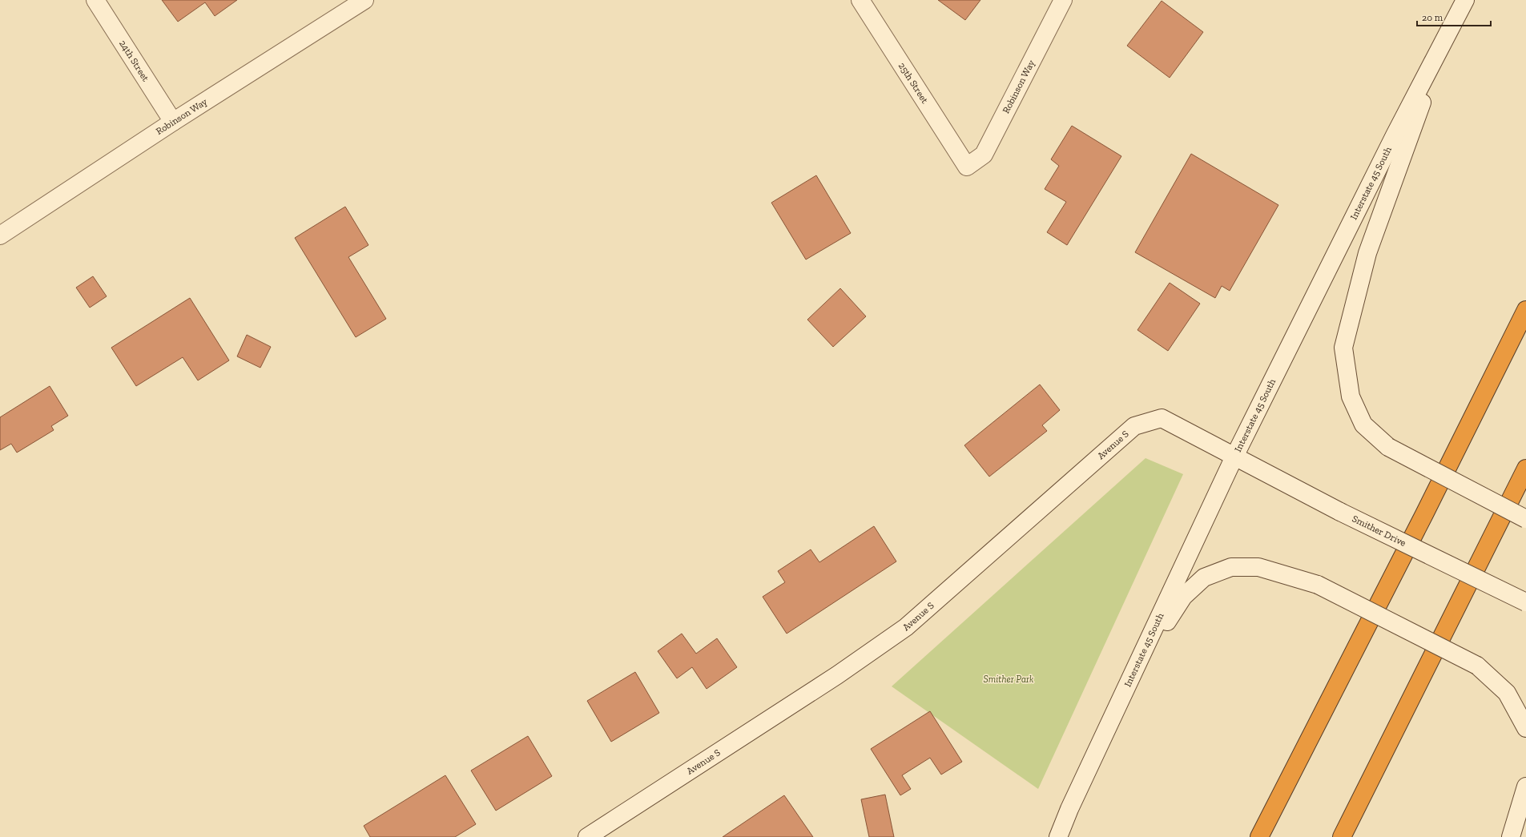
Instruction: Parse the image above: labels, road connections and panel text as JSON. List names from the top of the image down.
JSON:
{
  "streets": {
    "main road": [
      "24th Street",
      "25th Street",
      "Robinson Way",
      "Interstate 45 South",
      "Avenue S",
      "Smither Drive"
    ]
  },
  "crossings": [
    ["24th Street", "Robinson Way"],
    ["25th Street", "Robinson Way"],
    ["Interstate 45 South", "Avenue S"],
    ["Interstate 45 South", "Smither Drive"],
    ["Avenue S", "Smither Drive"]
  ],
  "parks": ["Smither Park"],
  "scale_bar": "20 m"
}
